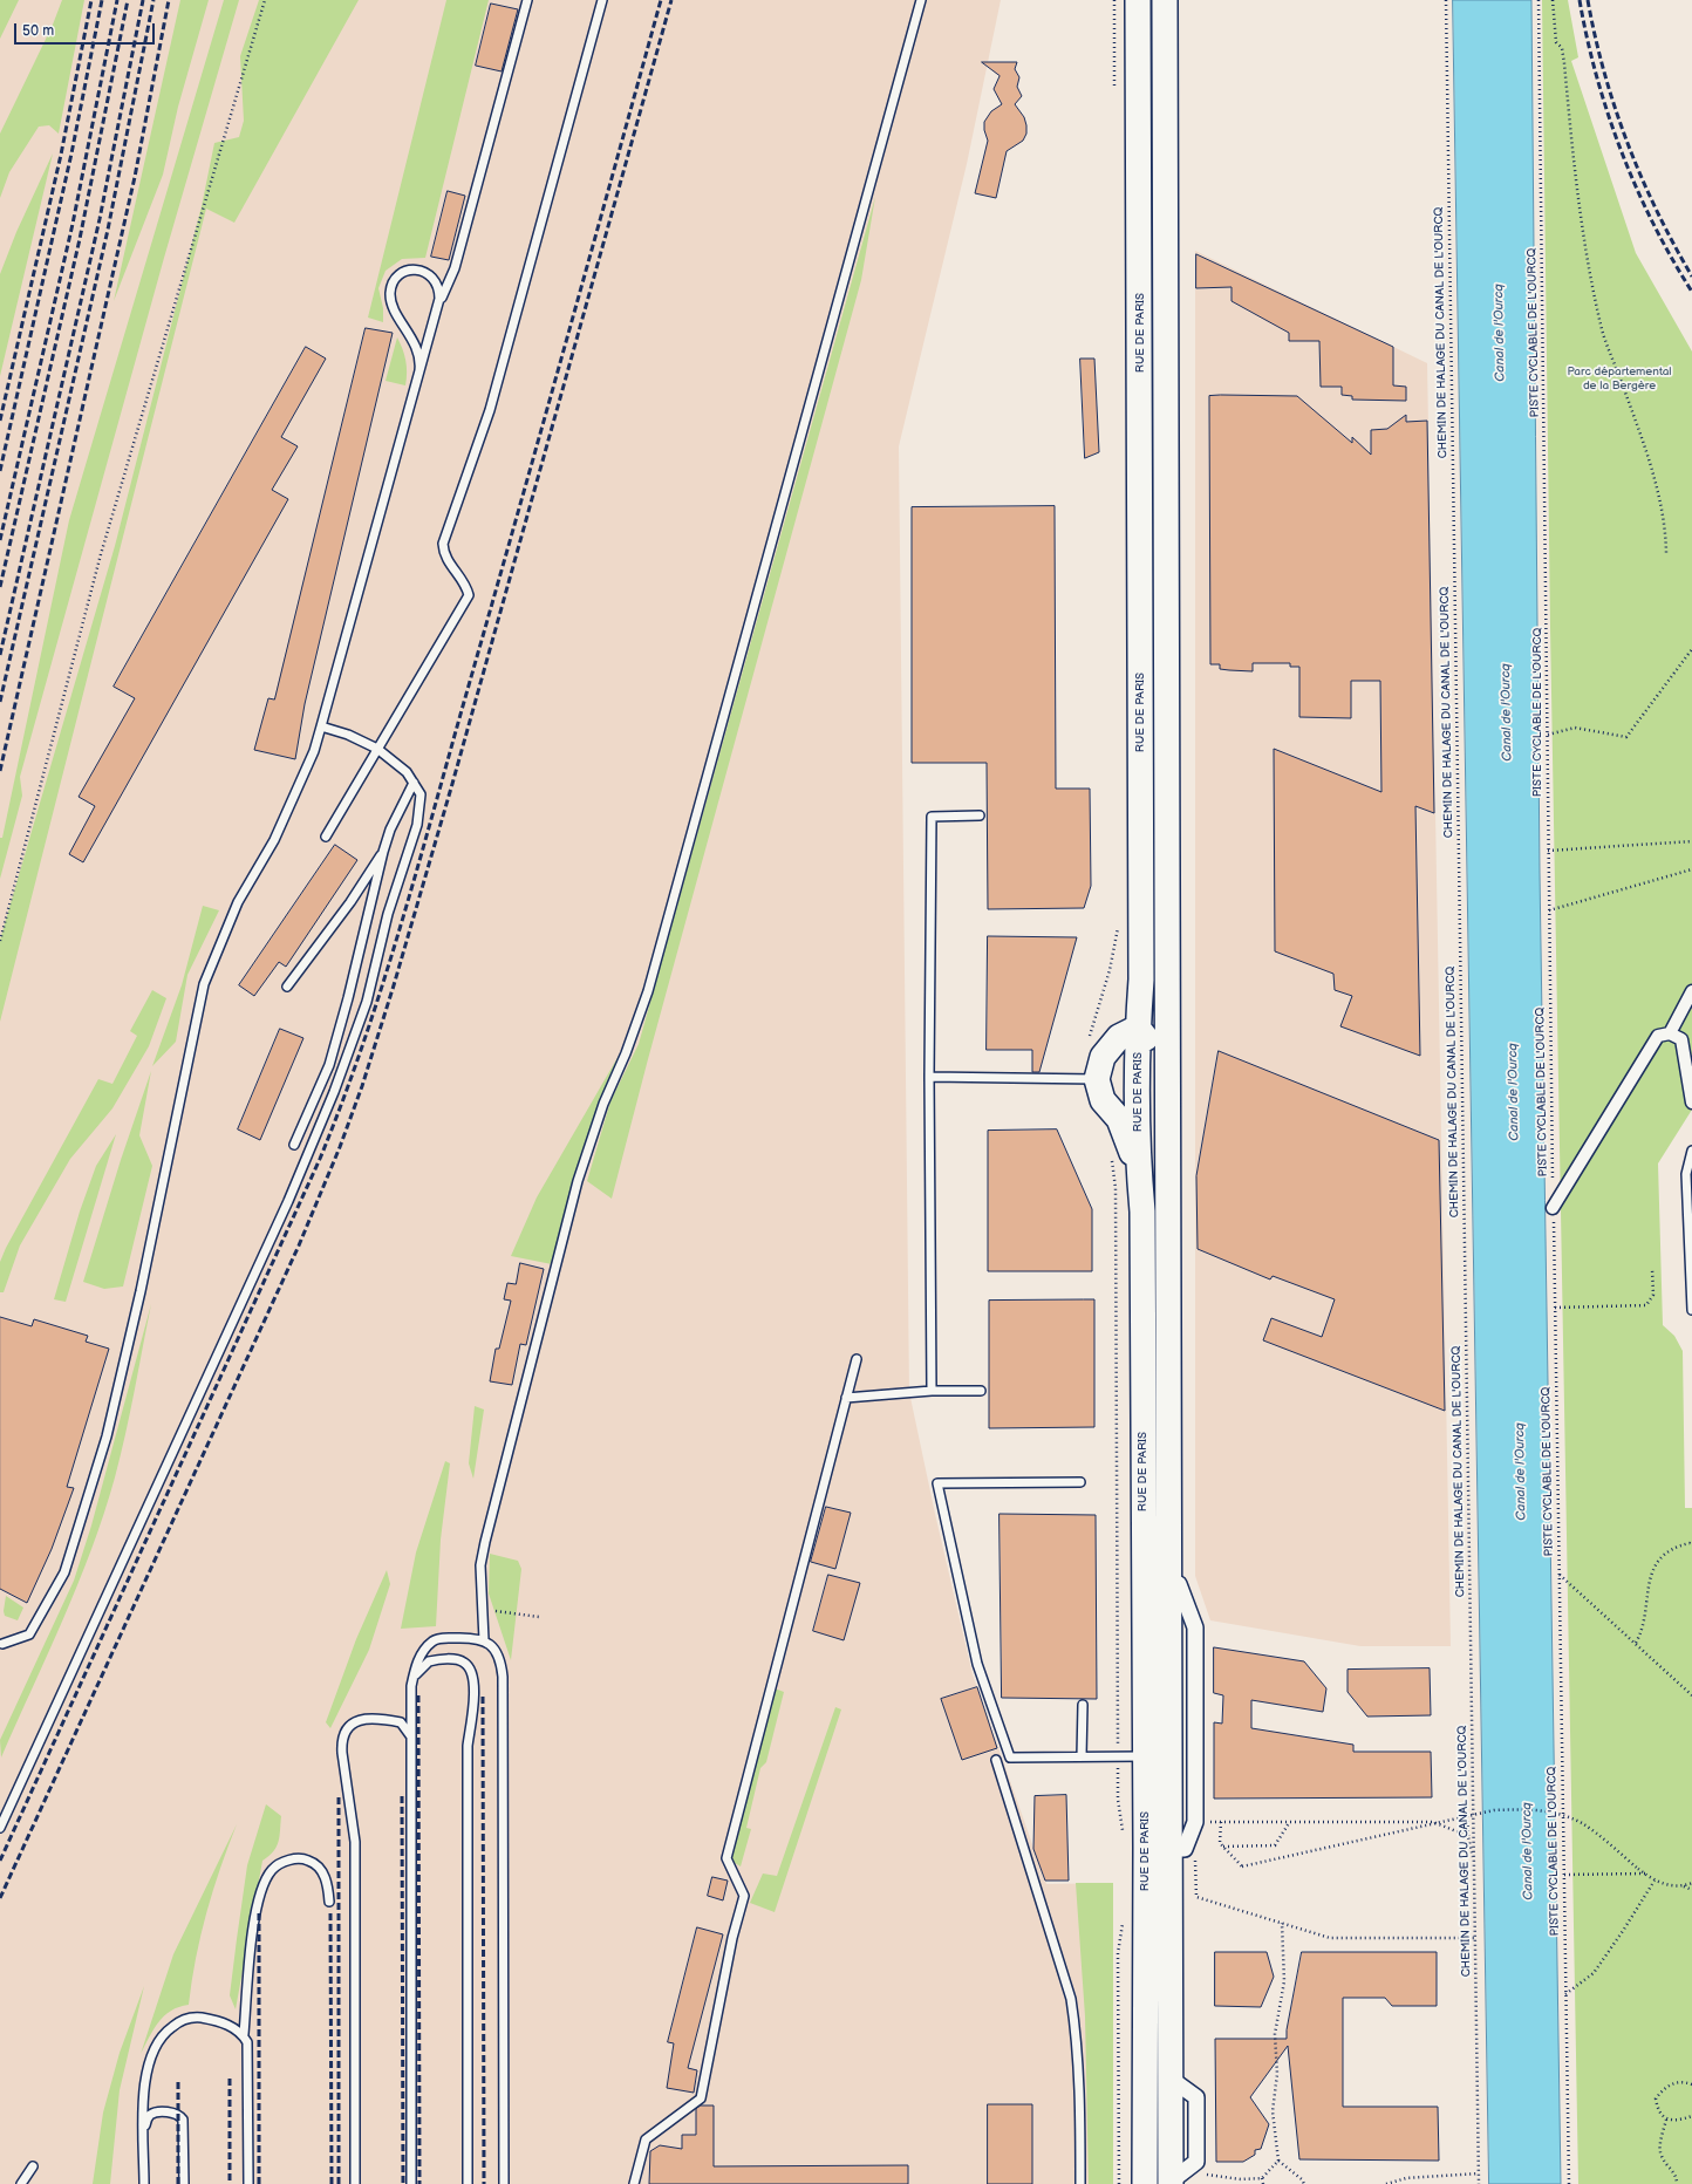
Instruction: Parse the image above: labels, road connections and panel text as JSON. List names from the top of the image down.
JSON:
{
  "streets": {
    "main road": ["RUE DE PARIS"],
    "path": ["CHEMIN DE HALAGE DU CANAL DE L'OURCQ", "PISTE CYCLABLE DE L'OURCQ"]
  },
  "water": ["Canal de l'Ourcq"],
  "parks": ["Parc départemental de la Bergère"],
  "scale_bar": "50 m"
}
